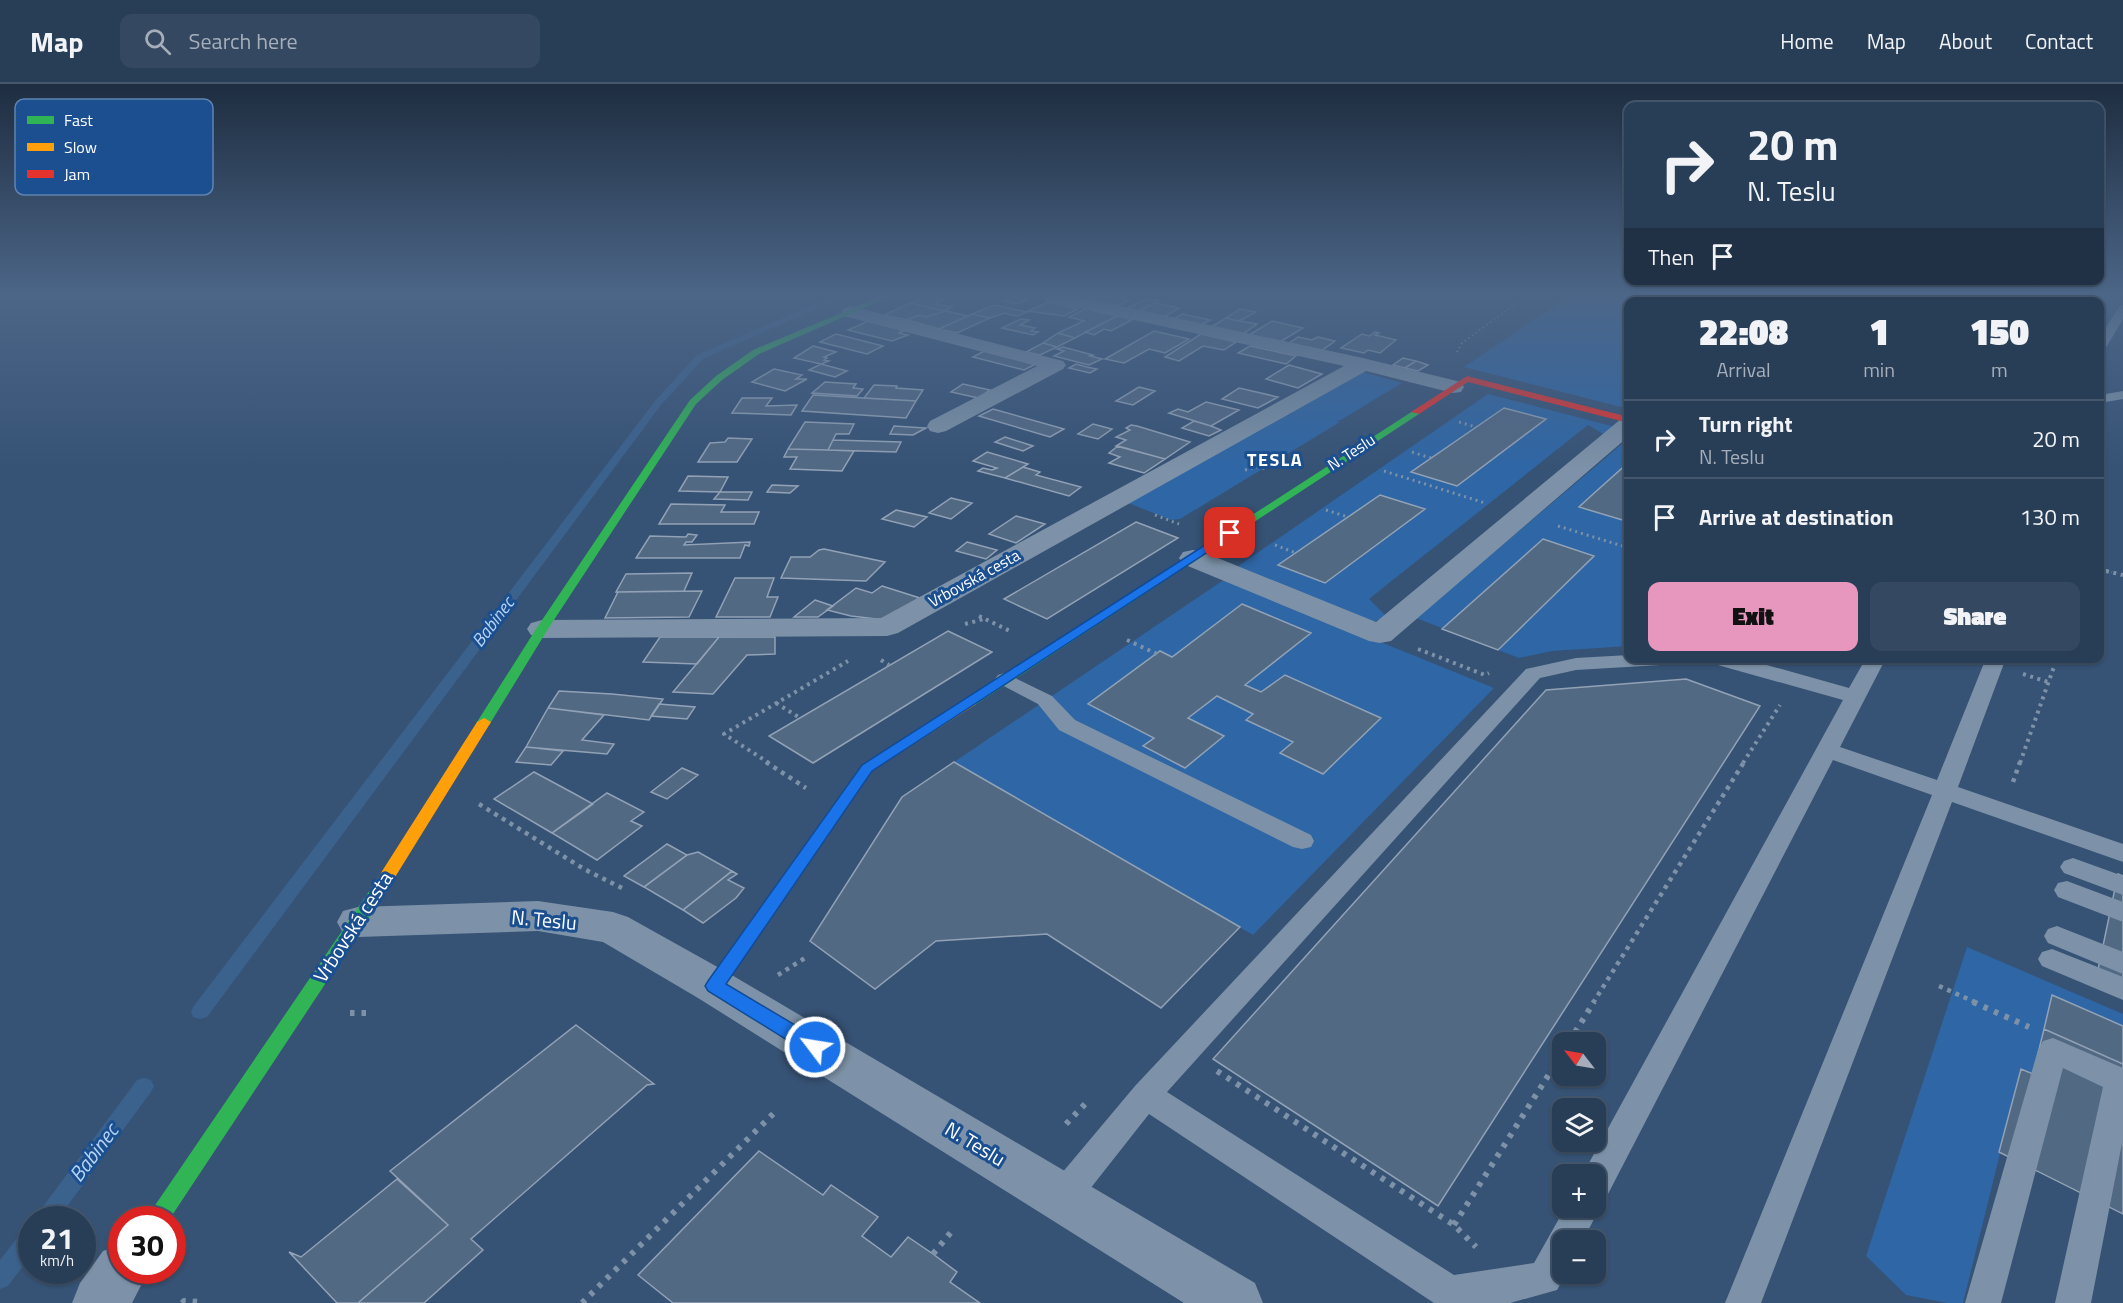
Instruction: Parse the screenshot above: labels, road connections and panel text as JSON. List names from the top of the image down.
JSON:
{
  "streets": {
    "street": ["N. Teslu", "Vrbovská cesta"]
  },
  "crossings": [
    ["N. Teslu", "Vrbovská cesta"]
  ],
  "districts": ["TESLA"],
  "water": ["Babinec"],
  "legend": ["Fast", "Slow", "Jam"],
  "north": "top left",
  "page": {
    "header": "Map",
    "search": "Search here",
    "nav": [
      "Home",
      "Map",
      "About",
      "Contact"
    ],
    "turn": ["20 m", "N. Teslu"],
    "then": "Then",
    "eta": [
      "22:08",
      "Arrival",
      "1",
      "min",
      "150",
      "m"
    ],
    "list": [
      {
        "name": "Turn right",
        "note": "N. Teslu",
        "value": "20 m"
      },
      {
        "name": "Arrive at destination",
        "value": "130 m"
      }
    ],
    "buttons": ["Exit", "Share"],
    "map_buttons": ["+", "−"],
    "speed": "21 km/h",
    "limit": "30"
  }
}
